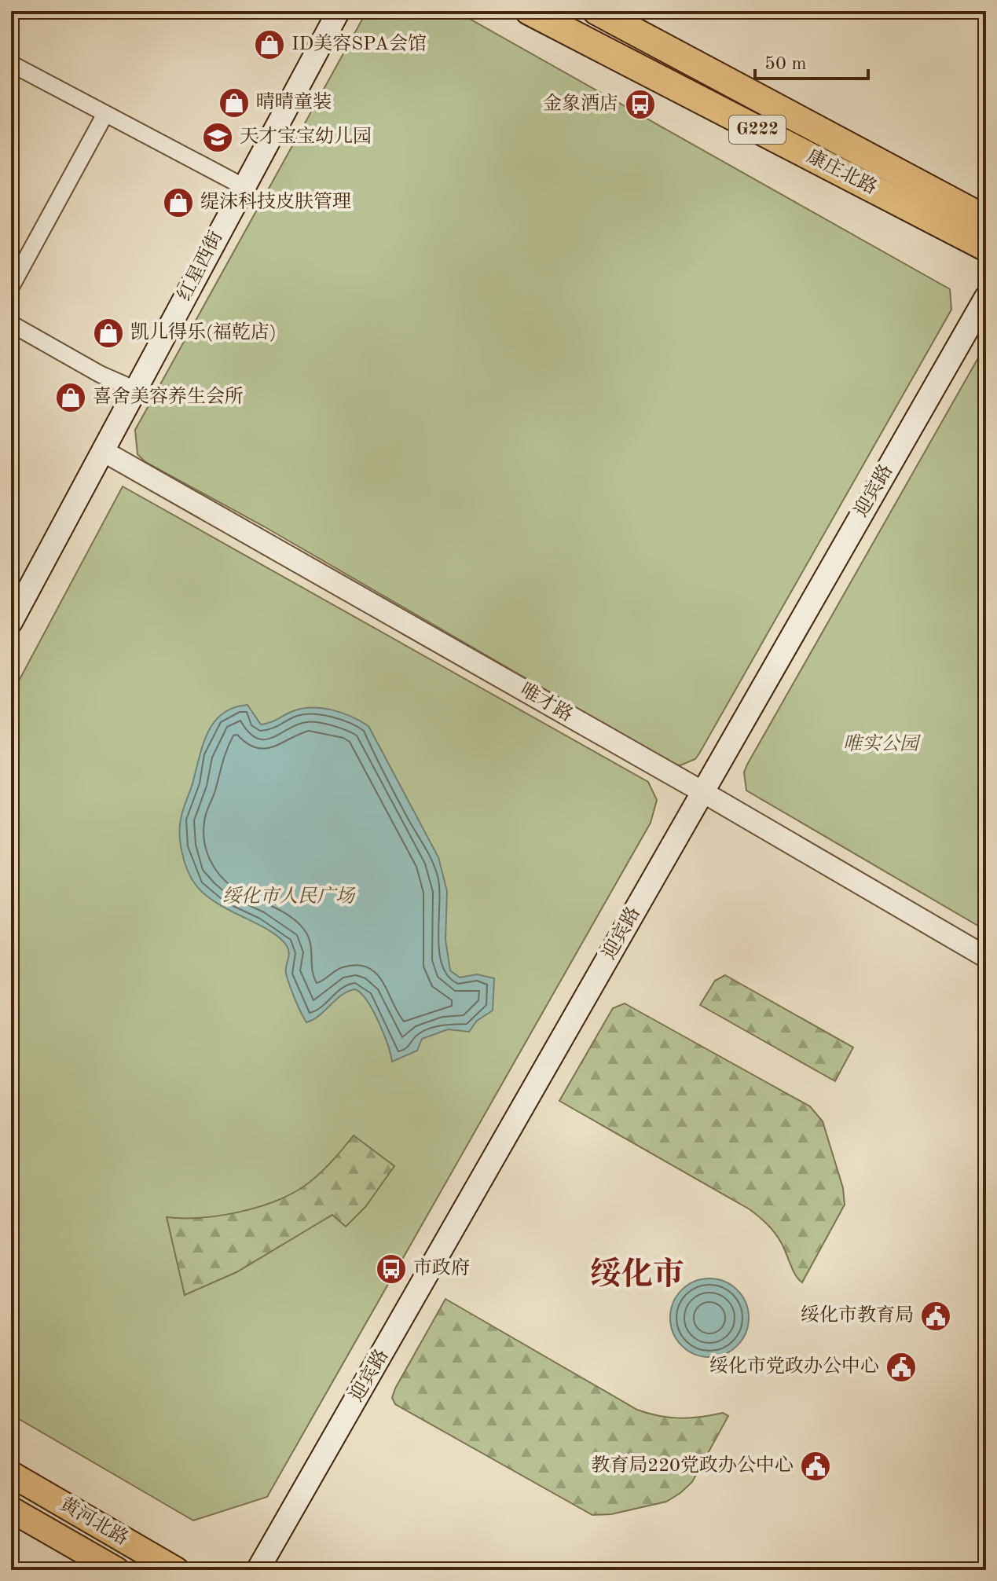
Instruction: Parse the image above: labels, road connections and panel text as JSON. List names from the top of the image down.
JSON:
{
  "streets": {
    "highway": ["G222", "康庄北路"],
    "main road": ["红星西街", "迎宾路", "黄河北路"],
    "street": ["唯才路"]
  },
  "crossings": [
    ["红星西街", "唯才路"],
    ["迎宾路", "唯才路"]
  ],
  "districts": ["绥化市"],
  "parks": ["唯实公园", "绥化市人民广场"],
  "places": {
    "shop": [
      "ID美容SPA会馆",
      "晴晴童装",
      "缇沫科技皮肤管理",
      "凯儿得乐(福乾店)",
      "喜舍美容养生会所"
    ],
    "bus stop": ["金象酒店", "市政府"],
    "school or university": ["天才宝宝幼儿园"],
    "public building": ["绥化市教育局", "绥化市党政办公中心", "教育局220党政办公中心"]
  },
  "scale_bar": "50 m"
}
